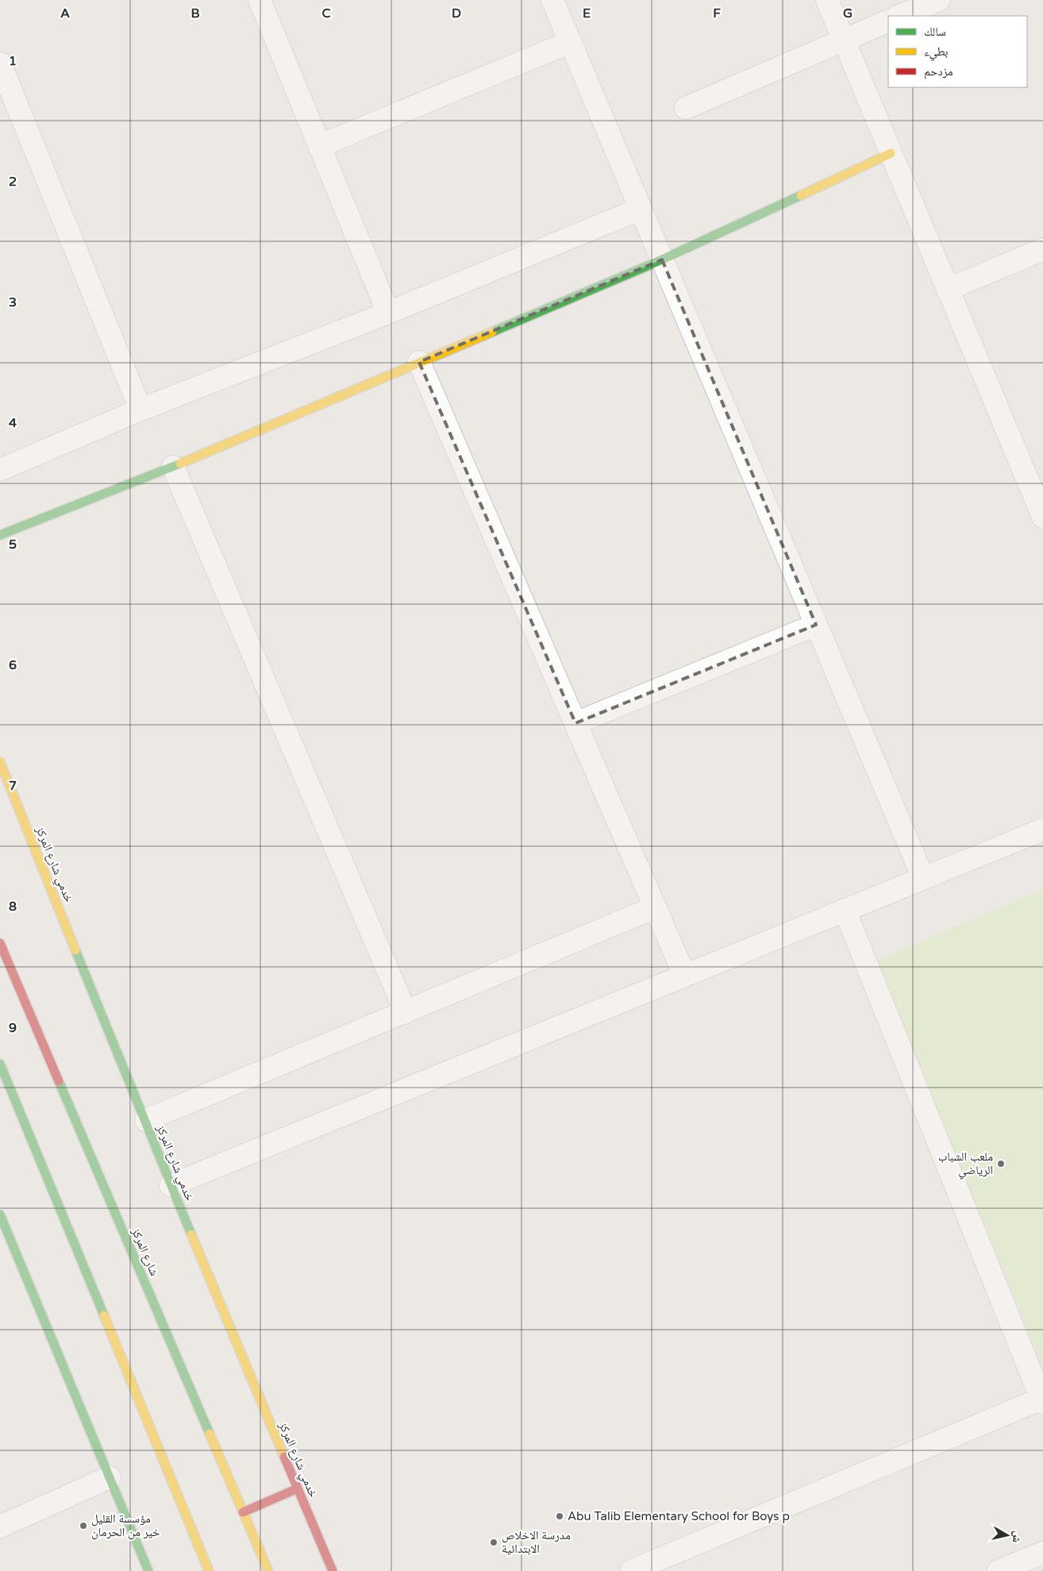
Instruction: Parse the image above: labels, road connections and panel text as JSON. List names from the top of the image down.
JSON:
{
  "streets": {
    "street": ["خدمي شارع المركز", "شارع المركز"]
  },
  "places": [
    "ملعب الشباب الرياضي",
    "Abu Talib Elementary School for Boys p",
    "مؤسسة القليل خير من الحرمان",
    "مدرسة الاخلاص الابتدائية"
  ],
  "legend": ["سالك", "بطيء", "مزدحم"],
  "north": "right",
  "grid": {
    "columns": [
      "A",
      "B",
      "C",
      "D",
      "E",
      "F",
      "G"
    ],
    "rows": [
      "1",
      "2",
      "3",
      "4",
      "5",
      "6",
      "7",
      "8",
      "9"
    ]
  }
}
